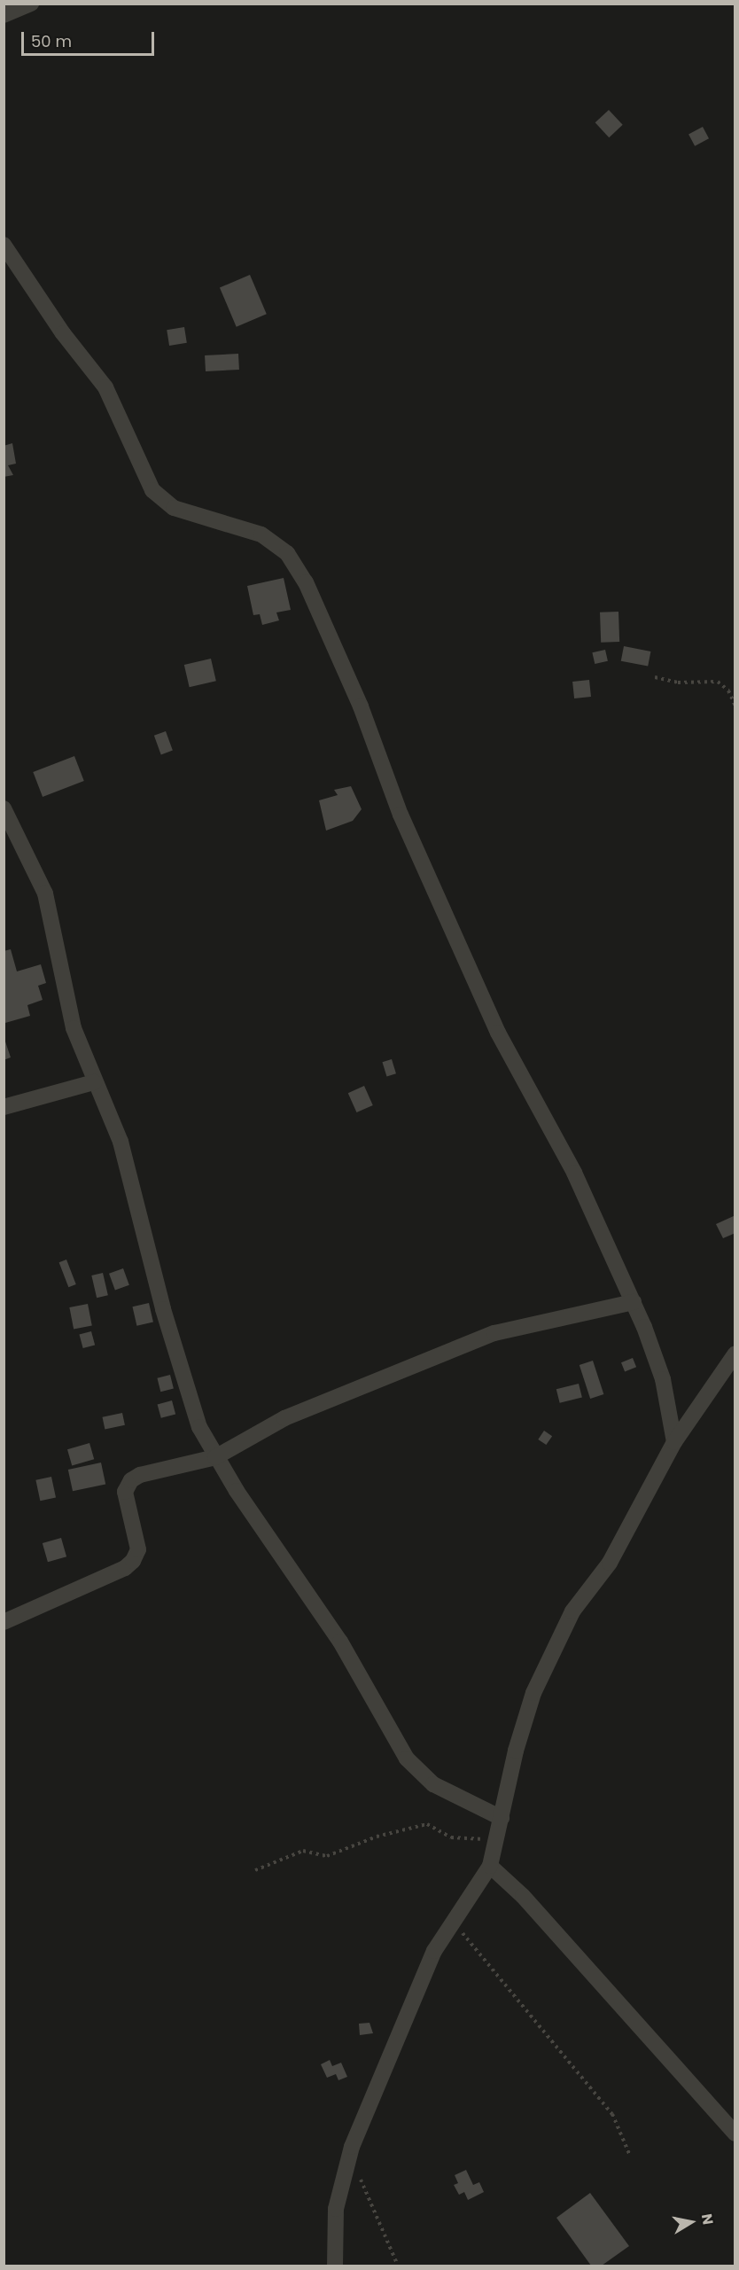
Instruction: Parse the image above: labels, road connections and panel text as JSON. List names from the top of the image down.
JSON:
{
  "scale_bar": "50 m",
  "north": "right"
}
